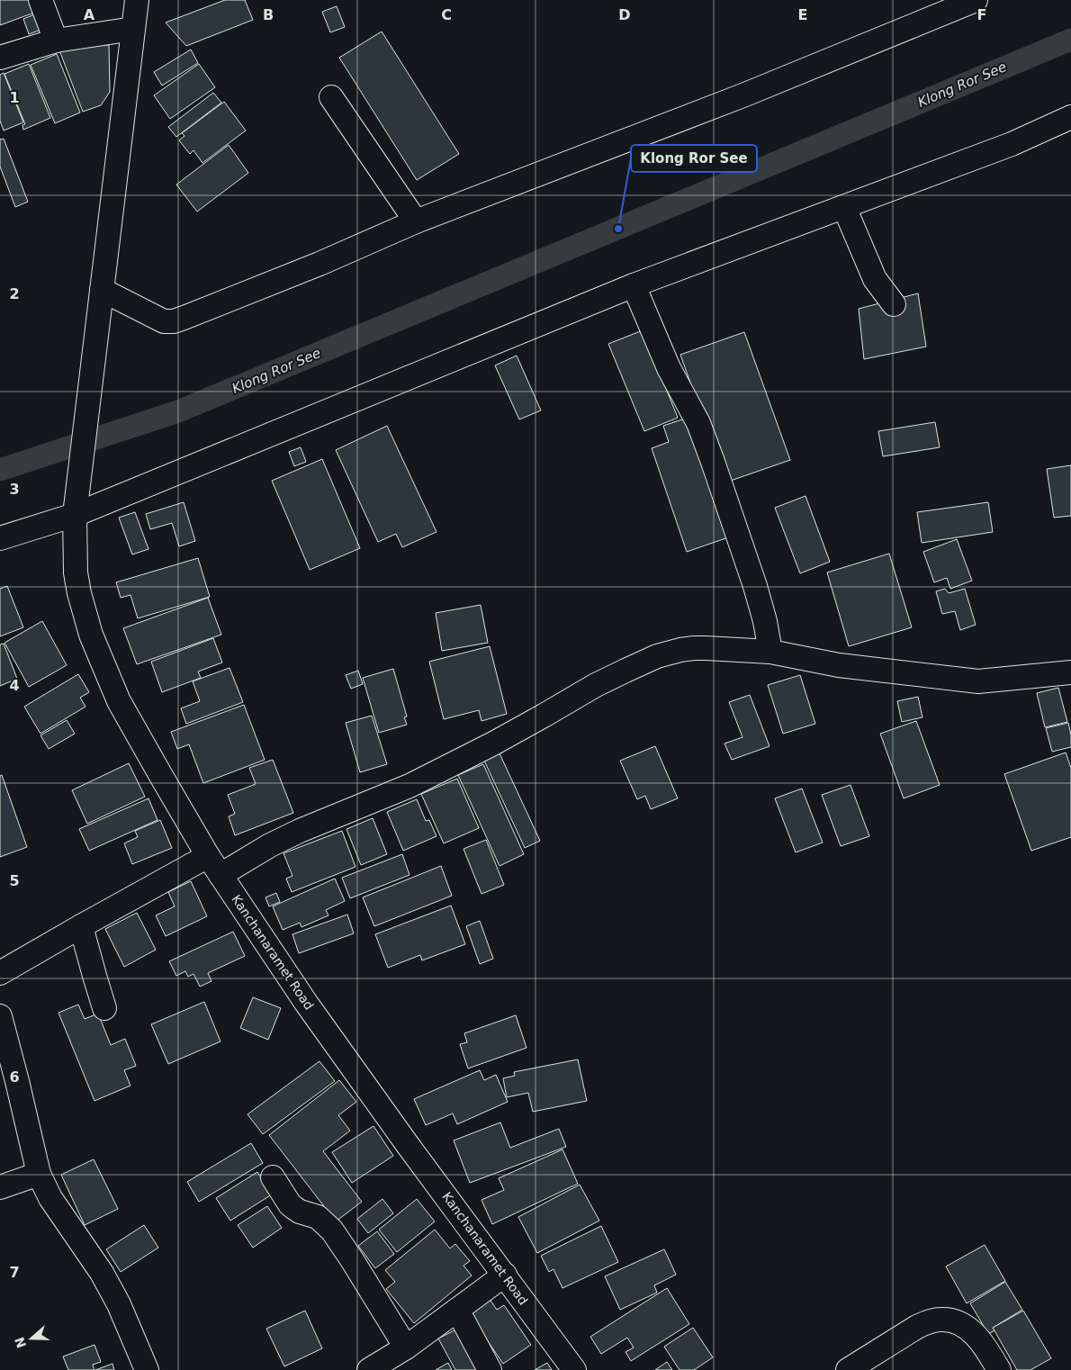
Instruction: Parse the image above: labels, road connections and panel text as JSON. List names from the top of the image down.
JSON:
{
  "streets": {
    "street": ["Kanchanaramet Road"]
  },
  "water": ["Klong Ror See"],
  "places": ["Klong Ror See"],
  "north": "left",
  "grid": {
    "columns": [
      "A",
      "B",
      "C",
      "D",
      "E",
      "F"
    ],
    "rows": [
      "1",
      "2",
      "3",
      "4",
      "5",
      "6",
      "7"
    ]
  }
}
